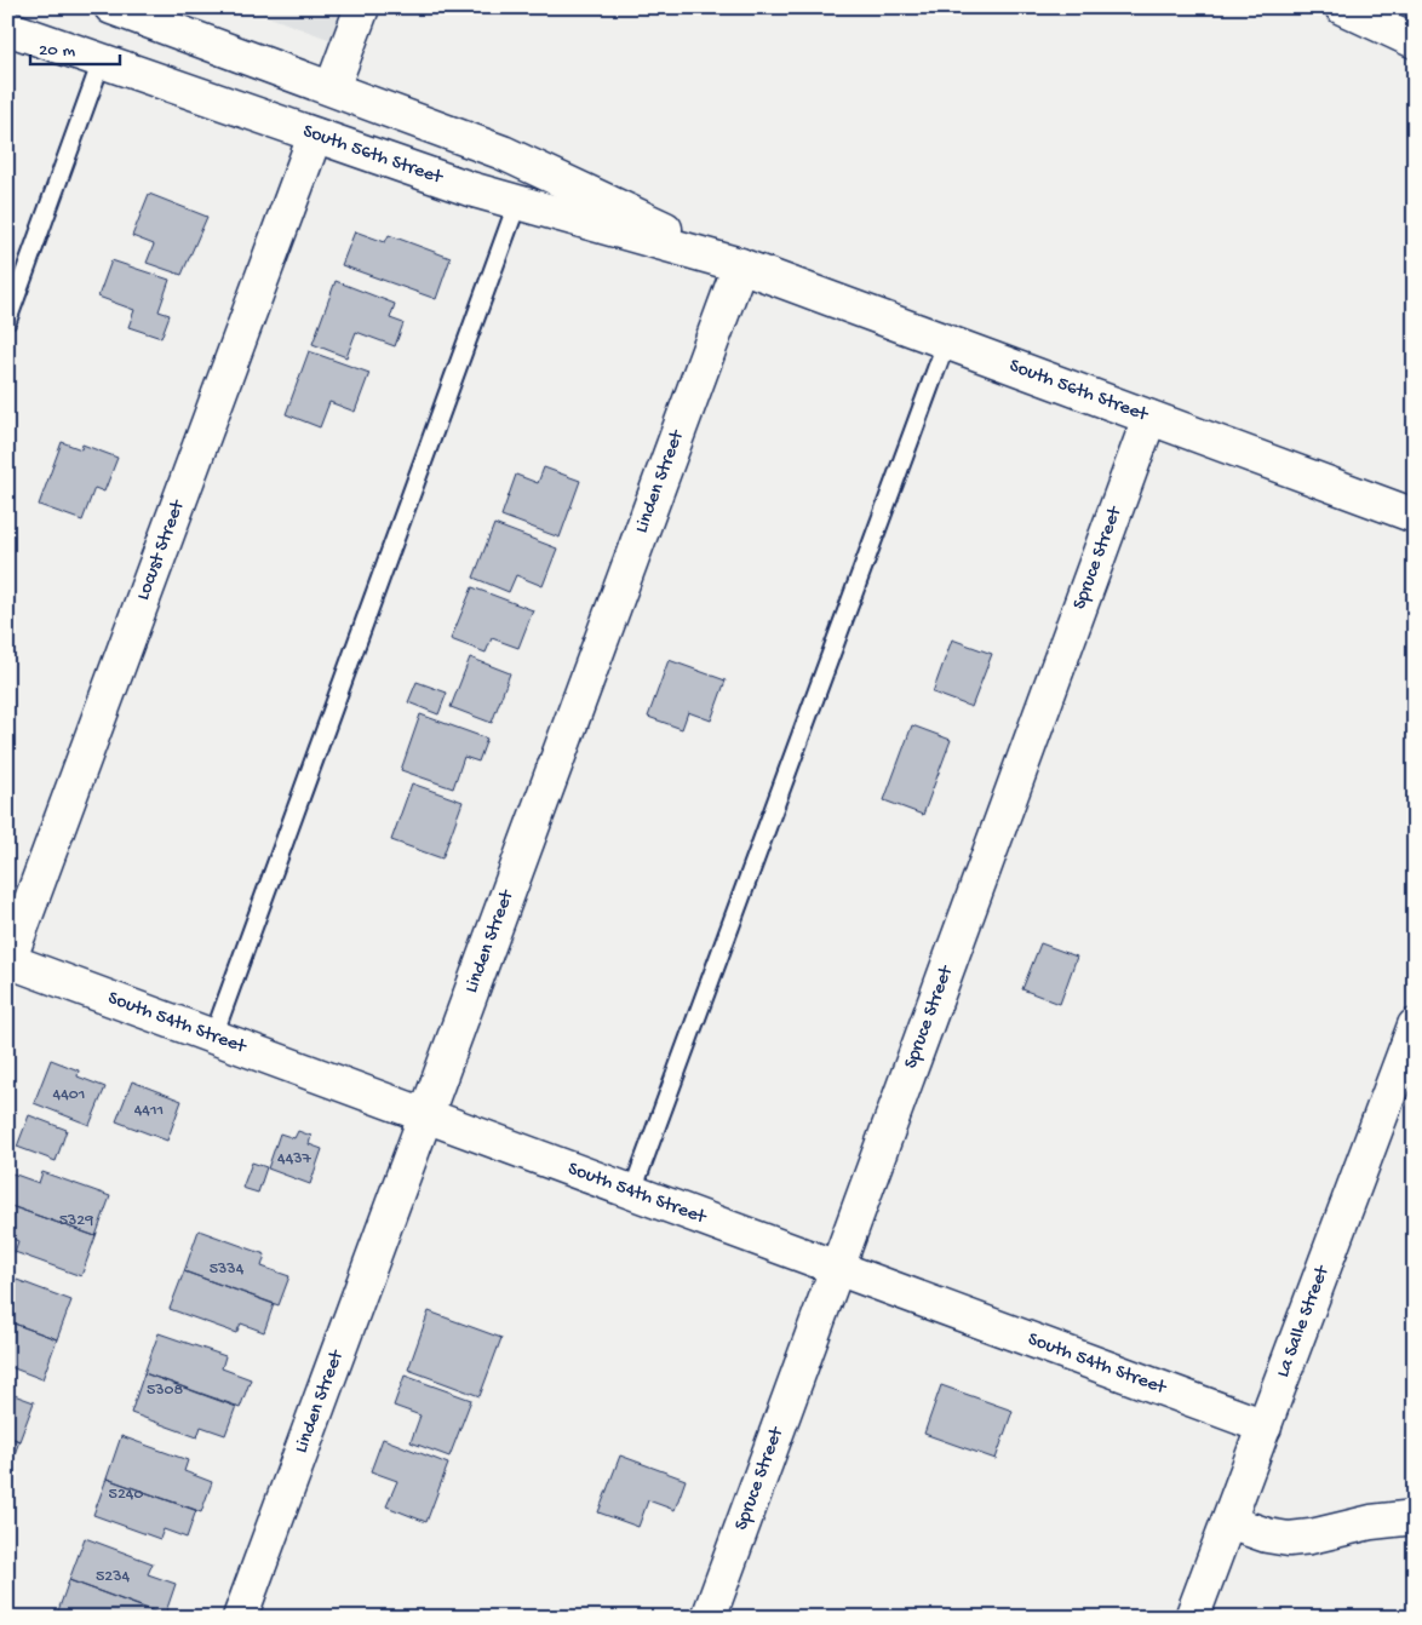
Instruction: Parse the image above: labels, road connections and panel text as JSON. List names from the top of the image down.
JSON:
{
  "streets": {
    "street": [
      "South 56th Street",
      "Linden Street",
      "Locust Street",
      "Spruce Street",
      "South 54th Street",
      "La Salle Street"
    ]
  },
  "crossings": [
    ["South 56th Street", "Linden Street"],
    ["South 56th Street", "Locust Street"],
    ["South 56th Street", "Spruce Street"],
    ["Linden Street", "South 54th Street"],
    ["Locust Street", "South 54th Street"],
    ["Spruce Street", "South 54th Street"],
    ["South 54th Street", "La Salle Street"]
  ],
  "house_numbers": [
    "4401",
    "4411",
    "4437",
    "5329",
    "5334",
    "5308",
    "5240",
    "5234"
  ],
  "scale_bar": "20 m"
}
